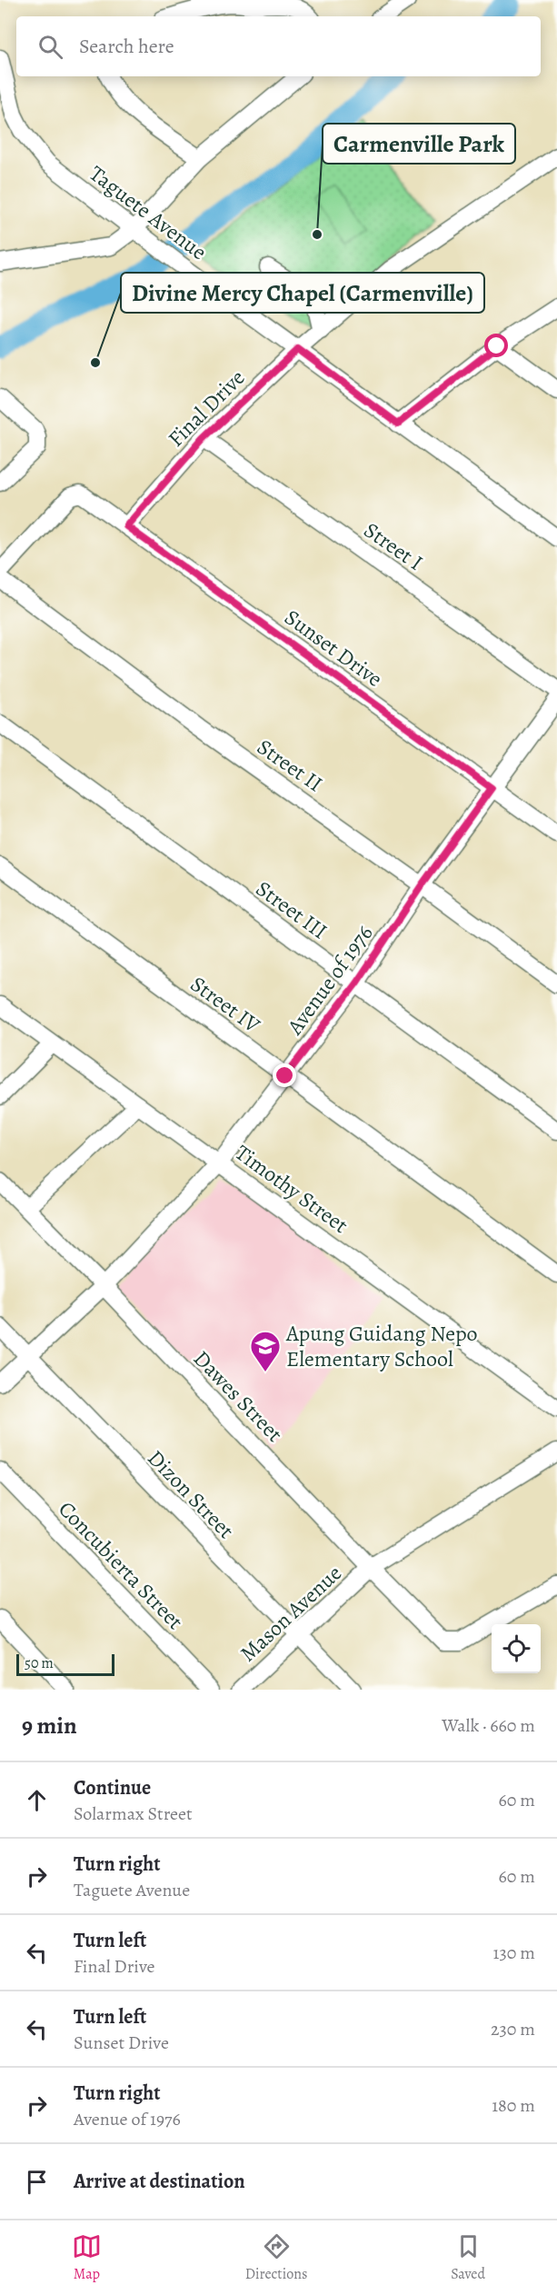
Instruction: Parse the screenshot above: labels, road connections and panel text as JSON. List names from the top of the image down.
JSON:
{
  "streets": {
    "street": [
      "Taguete Avenue",
      "Final Drive",
      "Street I",
      "Sunset Drive",
      "Street II",
      "Street III",
      "Avenue of 1976",
      "Street IV",
      "Timothy Street",
      "Dawes Street",
      "Dizon Street",
      "Concubierta Street",
      "Mason Avenue"
    ]
  },
  "crossings": [
    ["Taguete Avenue", "Final Drive"],
    ["Final Drive", "Street I"],
    ["Final Drive", "Sunset Drive"],
    ["Sunset Drive", "Street II"],
    ["Sunset Drive", "Avenue of 1976"],
    ["Street II", "Avenue of 1976"],
    ["Street III", "Avenue of 1976"],
    ["Avenue of 1976", "Street IV"],
    ["Avenue of 1976", "Timothy Street"],
    ["Avenue of 1976", "Dawes Street"],
    ["Avenue of 1976", "Dizon Street"],
    ["Dawes Street", "Mason Avenue"],
    ["Dizon Street", "Mason Avenue"]
  ],
  "places": {
    "other": ["Carmenville Park", "Divine Mercy Chapel (Carmenville)"],
    "school or university": ["Apung Guidang Nepo Elementary School"]
  },
  "scale_bar": "50 m",
  "page": {
    "search": "Search here",
    "scale": "50 m",
    "heading": ["9 min", "Walk · 660 m"],
    "list": [
      ["Continue", "Solarmax Street", "60 m"],
      ["Turn right", "Taguete Avenue", "60 m"],
      ["Turn left", "Final Drive", "130 m"],
      ["Turn left", "Sunset Drive", "230 m"],
      ["Turn right", "Avenue of 1976", "180 m"],
      "Arrive at destination"
    ],
    "nav": ["Map", "Directions", "Saved"]
  }
}
